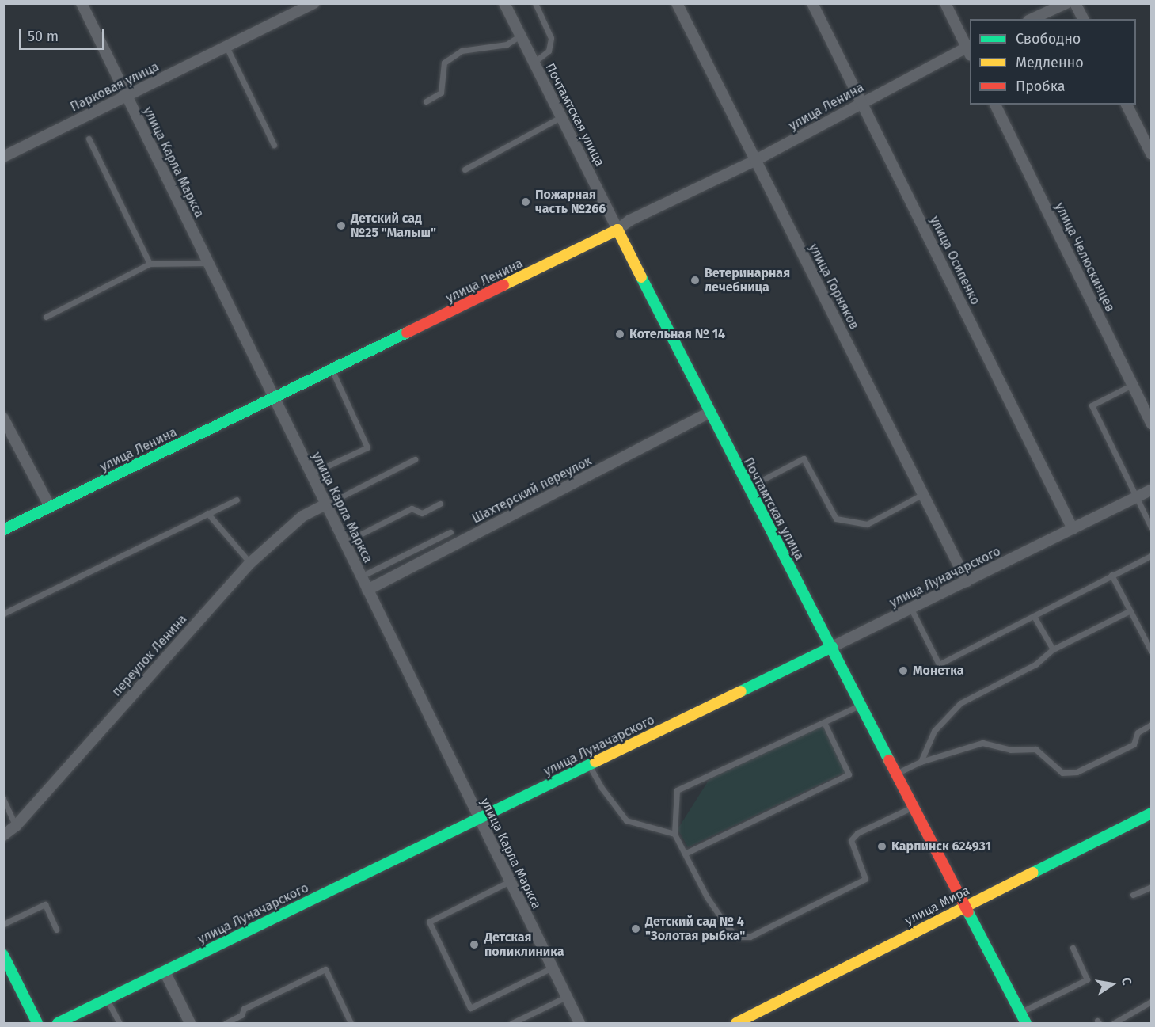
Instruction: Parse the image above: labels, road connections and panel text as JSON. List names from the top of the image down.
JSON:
{
  "streets": {
    "street": [
      "Парковая улица",
      "улица Ленина",
      "Почтамтская улица",
      "улица Карла Маркса",
      "улица Челюскинцев",
      "улица Осипенко",
      "улица Горняков",
      "Шахтерский переулок",
      "улица Луначарского",
      "переулок Ленина",
      "улица Мира"
    ]
  },
  "crossings": [
    ["Парковая улица", "улица Карла Маркса"],
    ["улица Ленина", "Почтамтская улица"],
    ["улица Ленина", "улица Карла Маркса"],
    ["улица Ленина", "улица Осипенко"],
    ["улица Ленина", "улица Горняков"],
    ["Почтамтская улица", "Шахтерский переулок"],
    ["Почтамтская улица", "улица Луначарского"],
    ["Почтамтская улица", "улица Мира"],
    ["улица Карла Маркса", "Шахтерский переулок"],
    ["улица Карла Маркса", "улица Луначарского"],
    ["улица Карла Маркса", "переулок Ленина"],
    ["улица Осипенко", "улица Луначарского"],
    ["улица Горняков", "улица Луначарского"]
  ],
  "places": [
    "Пожарная часть №266",
    "Детский сад №25 \"Малыш\"",
    "Ветеринарная лечебница",
    "Котельная № 14",
    "Монетка",
    "Карпинск 624931",
    "Детский сад № 4 \"Золотая рыбка\"",
    "Детская поликлиника"
  ],
  "legend": ["Свободно", "Медленно", "Пробка"],
  "scale_bar": "50 m",
  "north": "right"
}
